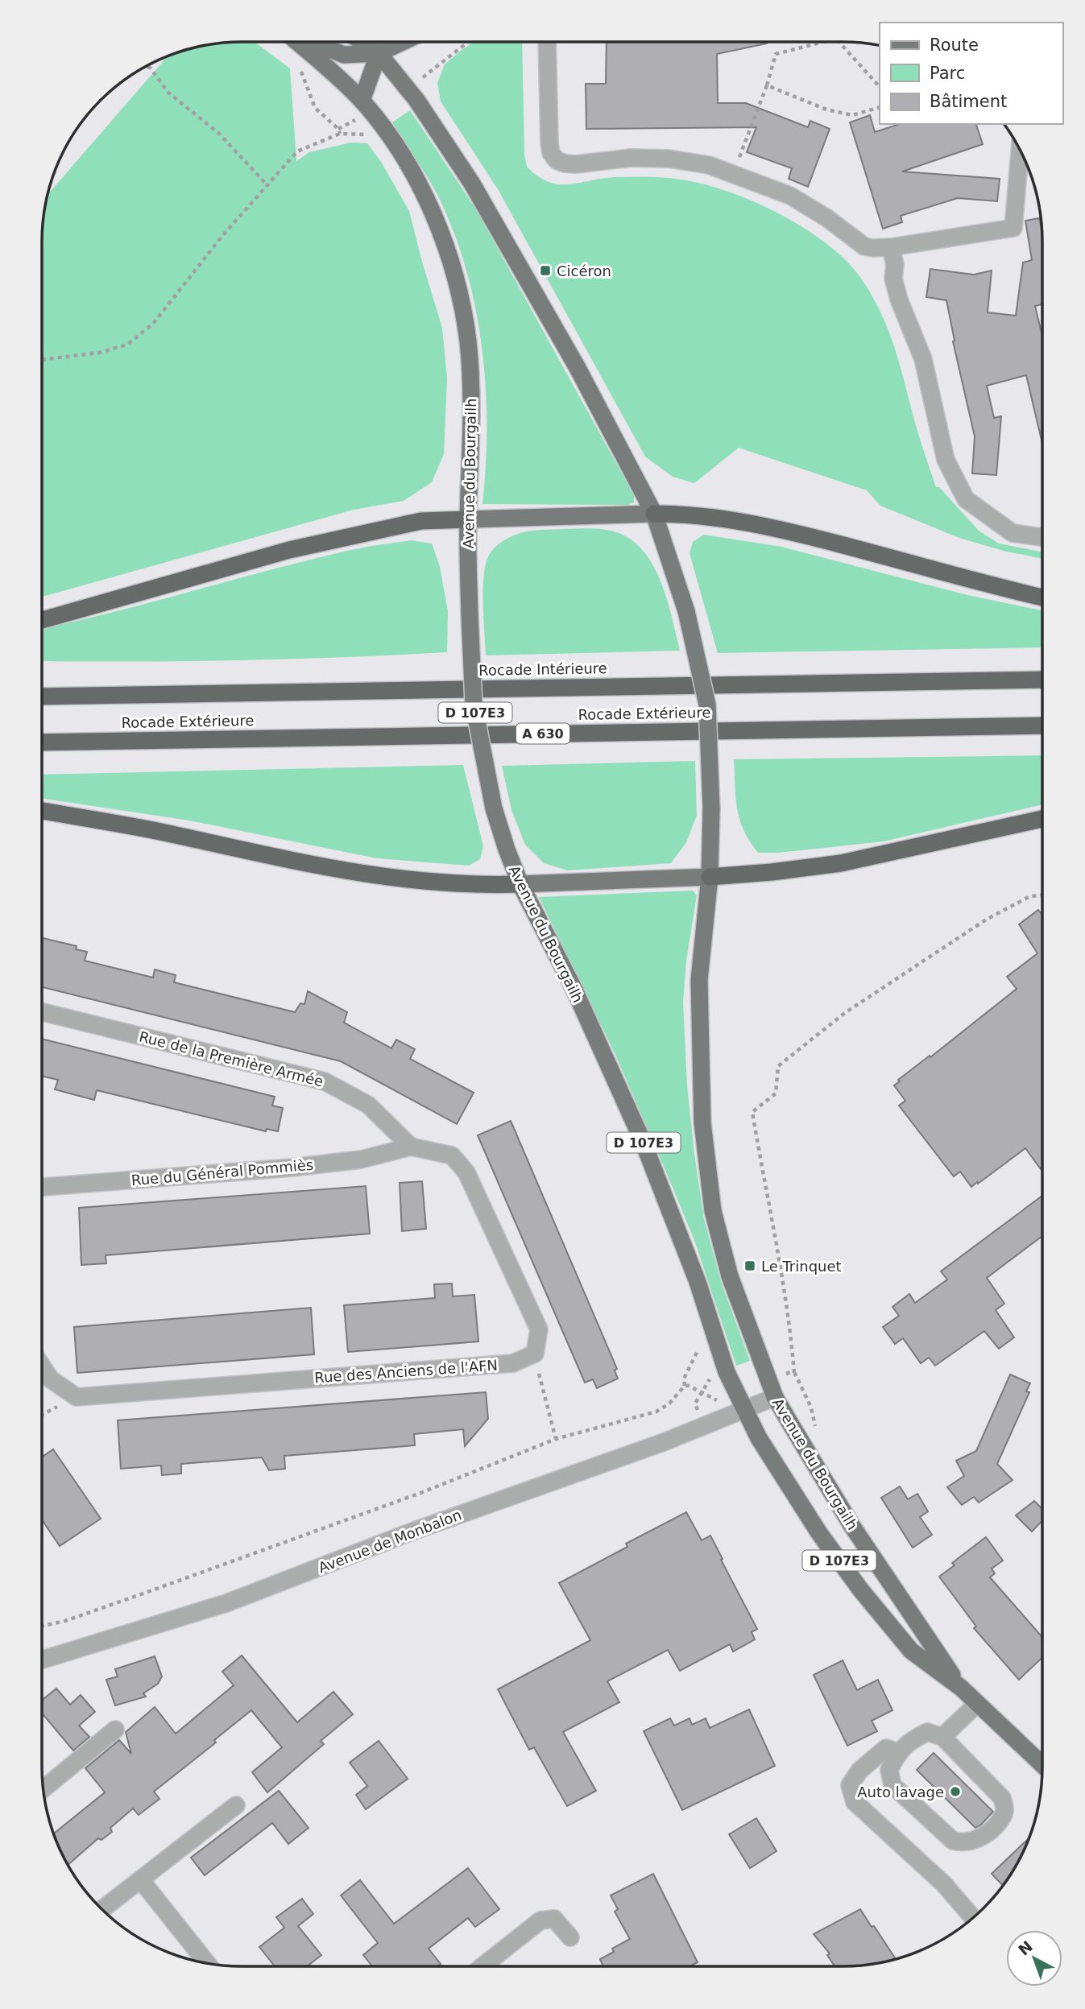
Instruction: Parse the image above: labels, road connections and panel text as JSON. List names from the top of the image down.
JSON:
{
  "streets": {
    "highway": ["Rocade Intérieure", "Rocade Extérieure", "A 630"],
    "main road": ["Avenue du Bourgailh", "D 107E3"],
    "street": [
      "Rue de la Première Armée",
      "Rue du Général Pommiès",
      "Rue des Anciens de l'AFN",
      "Avenue de Monbalon"
    ]
  },
  "crossings": [
    ["Avenue du Bourgailh", "Avenue de Monbalon"],
    ["Rue de la Première Armée", "Rue du Général Pommiès"]
  ],
  "places": {
    "transit": ["Cicéron", "Le Trinquet"],
    "other": ["Auto lavage"]
  },
  "legend": ["Route", "Parc", "Bâtiment"],
  "north": "top left"
}
